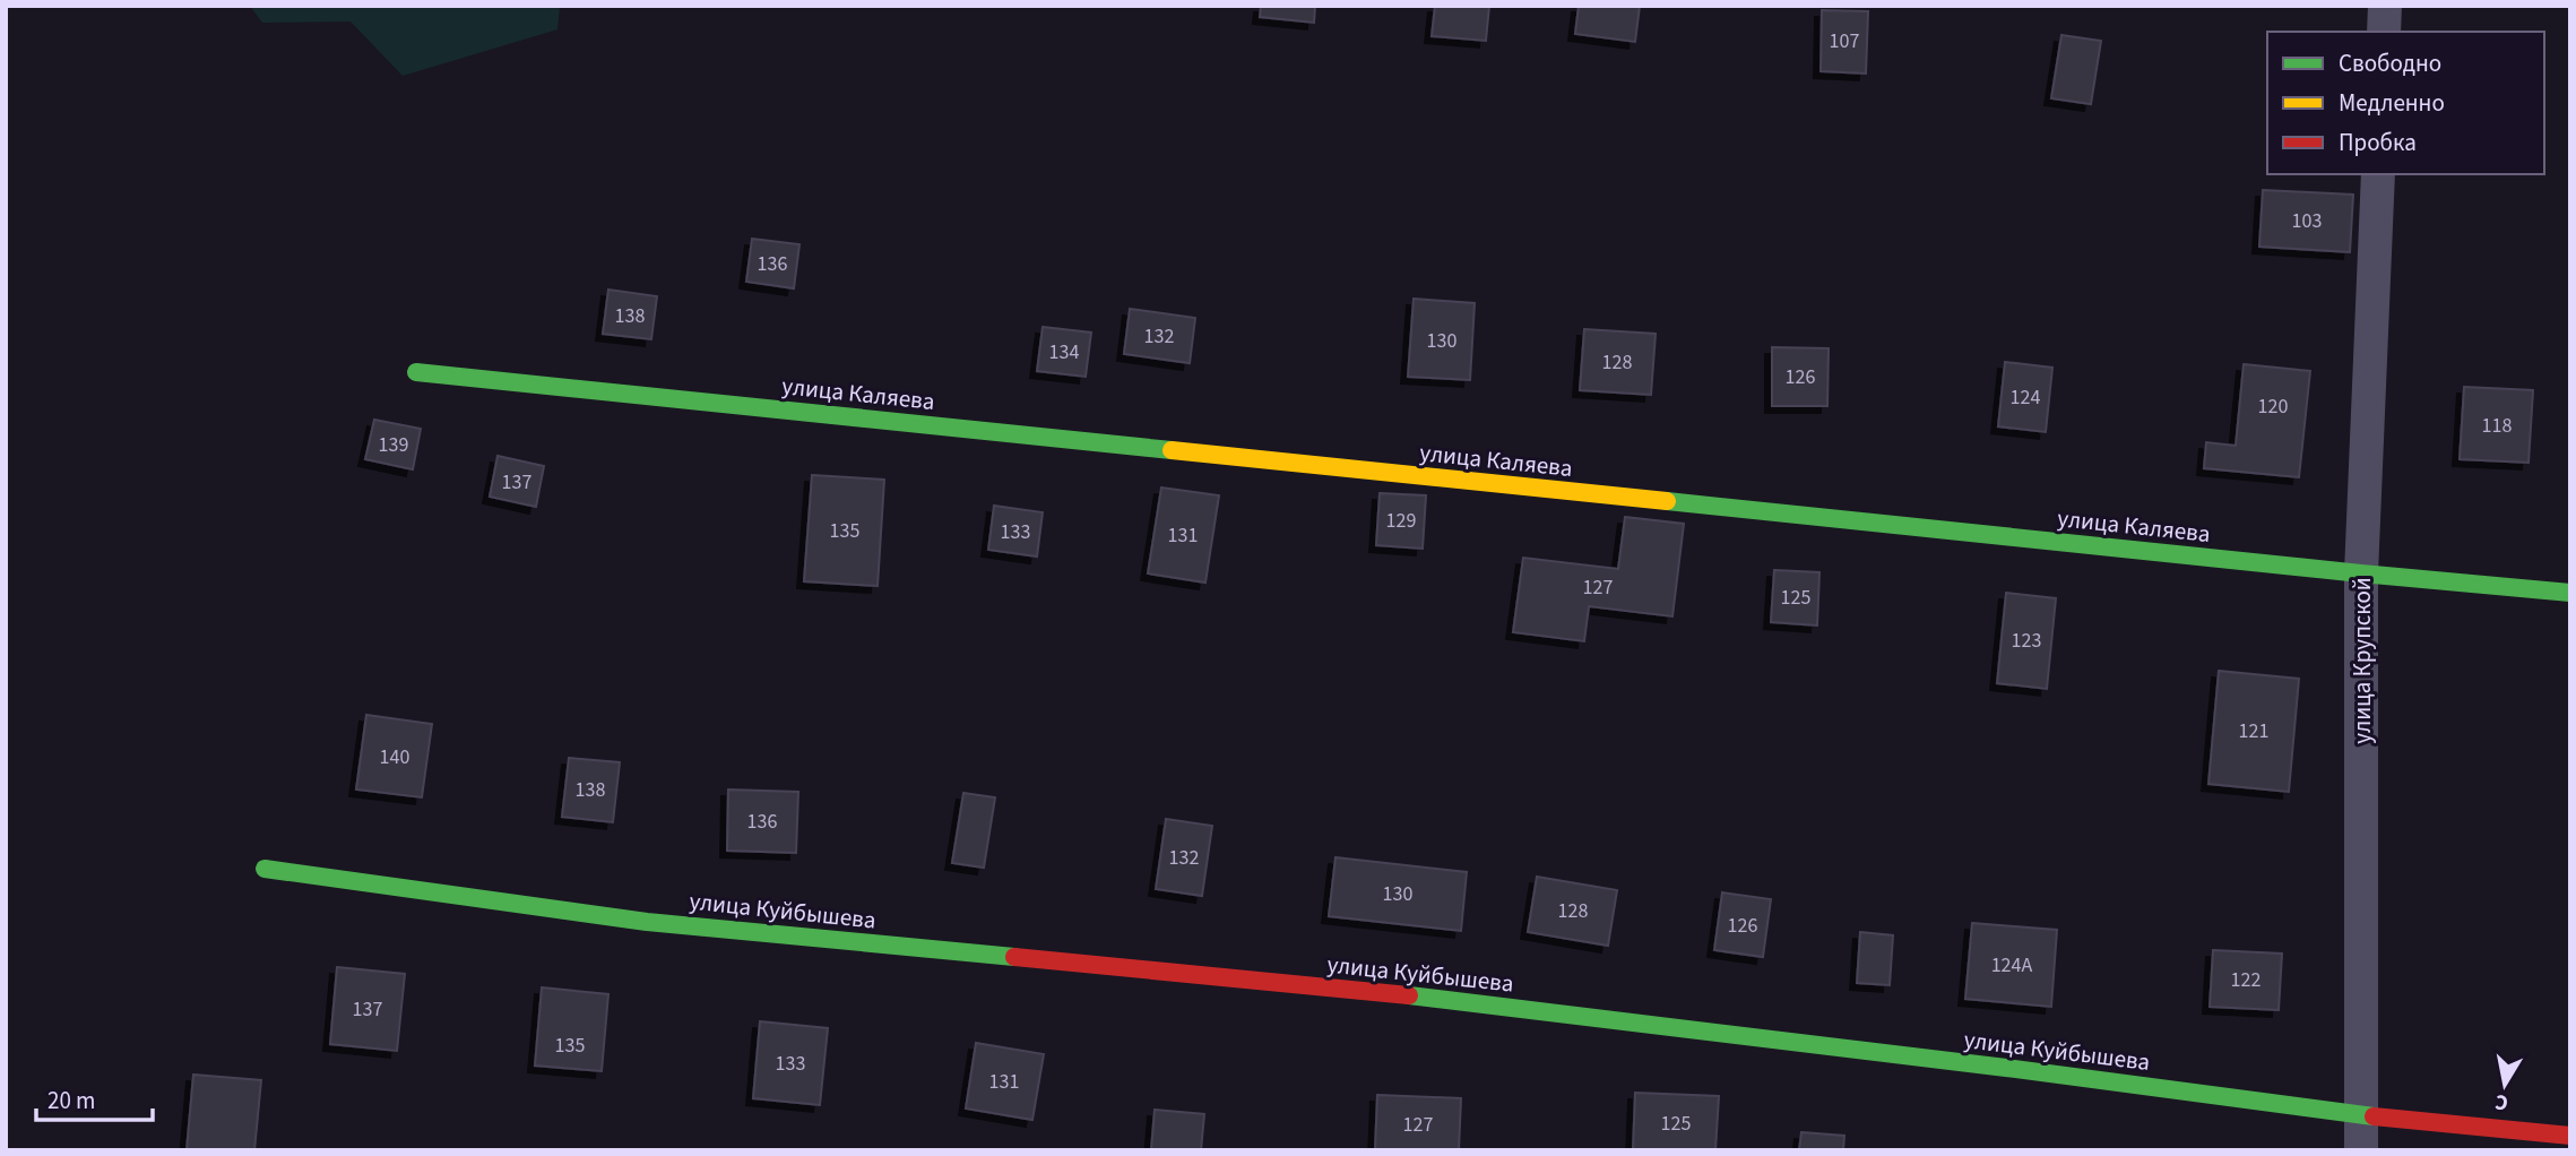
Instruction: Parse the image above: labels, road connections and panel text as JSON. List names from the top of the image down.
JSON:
{
  "streets": {
    "street": ["улица Каляева", "улица Крупской", "улица Куйбышева"]
  },
  "crossings": [
    ["улица Каляева", "улица Крупской"],
    ["улица Крупской", "улица Куйбышева"]
  ],
  "house_numbers": [
    "107",
    "103",
    "136",
    "138",
    "132",
    "130",
    "134",
    "128",
    "126",
    "124",
    "120",
    "118",
    "139",
    "137",
    "129",
    "135",
    "133",
    "131",
    "127",
    "125",
    "123",
    "121",
    "140",
    "138",
    "136",
    "132",
    "130",
    "128",
    "126",
    "124А",
    "122",
    "137",
    "135",
    "133",
    "131",
    "125",
    "127"
  ],
  "legend": ["Свободно", "Медленно", "Пробка"],
  "scale_bar": "20 m",
  "north": "bottom"
}
